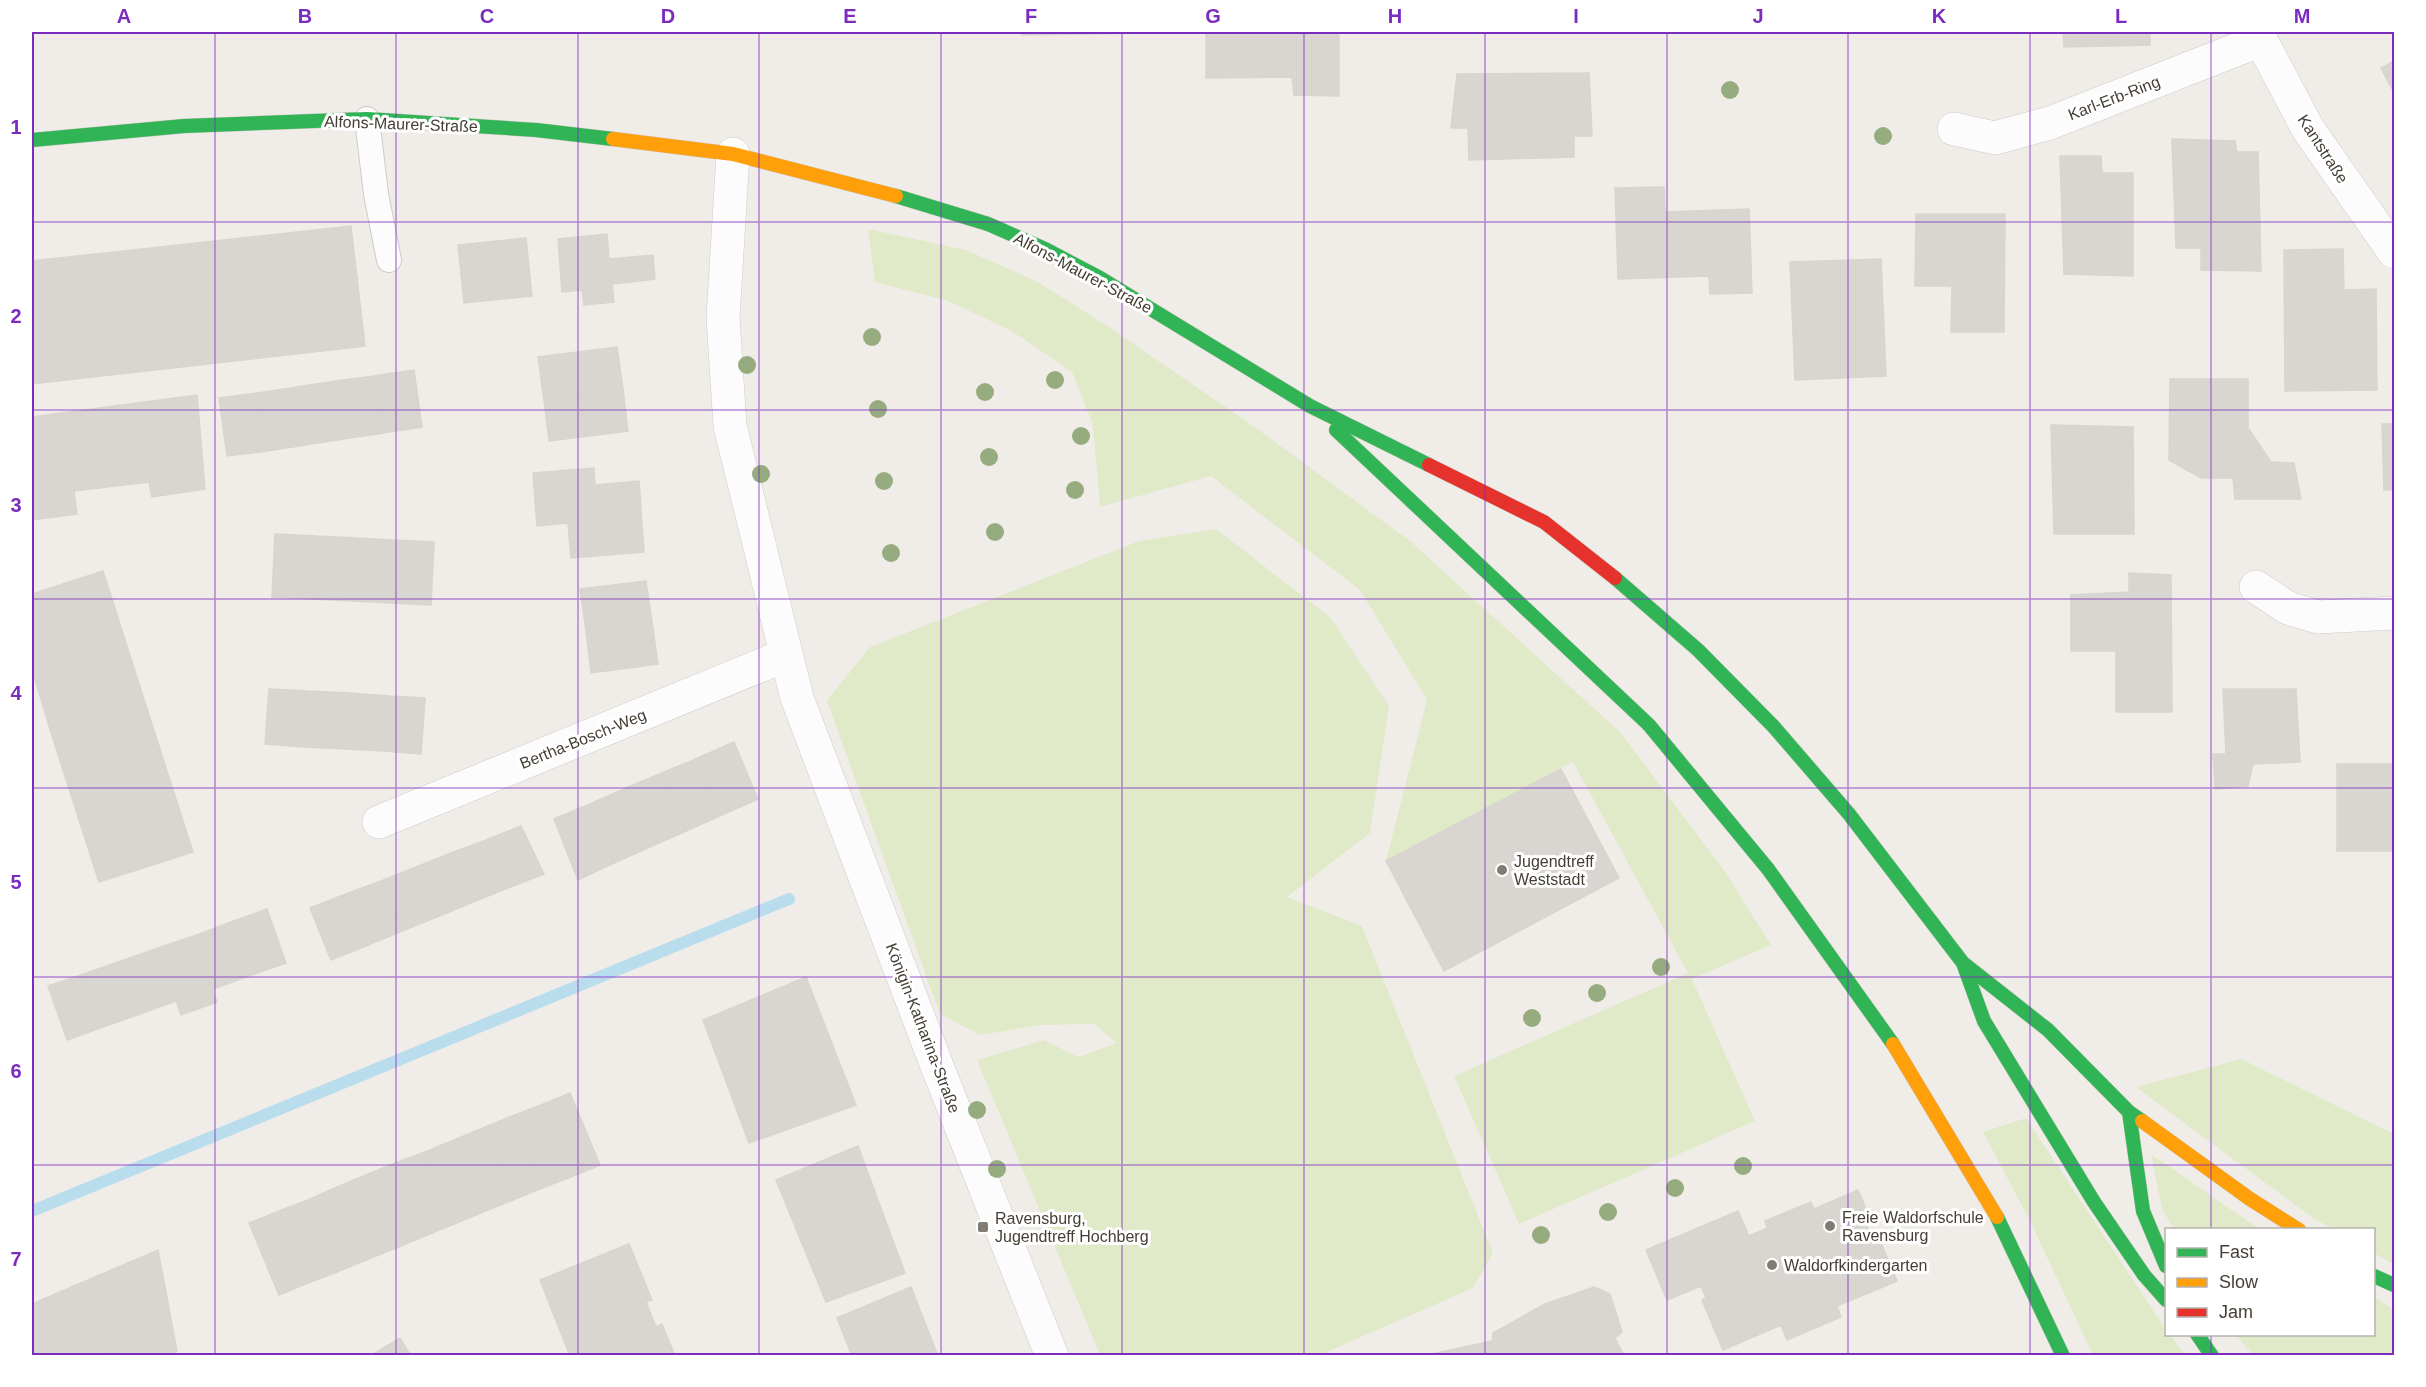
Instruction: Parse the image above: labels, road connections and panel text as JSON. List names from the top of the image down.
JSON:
{
  "streets": {
    "street": [
      "Karl-Erb-Ring",
      "Alfons-Maurer-Straße",
      "Kantstraße",
      "Bertha-Bosch-Weg",
      "Königin-Katharina-Straße"
    ]
  },
  "crossings": [
    ["Karl-Erb-Ring", "Kantstraße"],
    ["Bertha-Bosch-Weg", "Königin-Katharina-Straße"]
  ],
  "places": {
    "other": ["Jugendtreff Weststadt", "Freie Waldorfschule Ravensburg", "Waldorfkindergarten"],
    "transit": ["Ravensburg, Jugendtreff Hochberg"]
  },
  "legend": ["Fast", "Slow", "Jam"],
  "grid": {
    "columns": [
      "A",
      "B",
      "C",
      "D",
      "E",
      "F",
      "G",
      "H",
      "I",
      "J",
      "K",
      "L",
      "M"
    ],
    "rows": [
      "1",
      "2",
      "3",
      "4",
      "5",
      "6",
      "7"
    ]
  }
}
